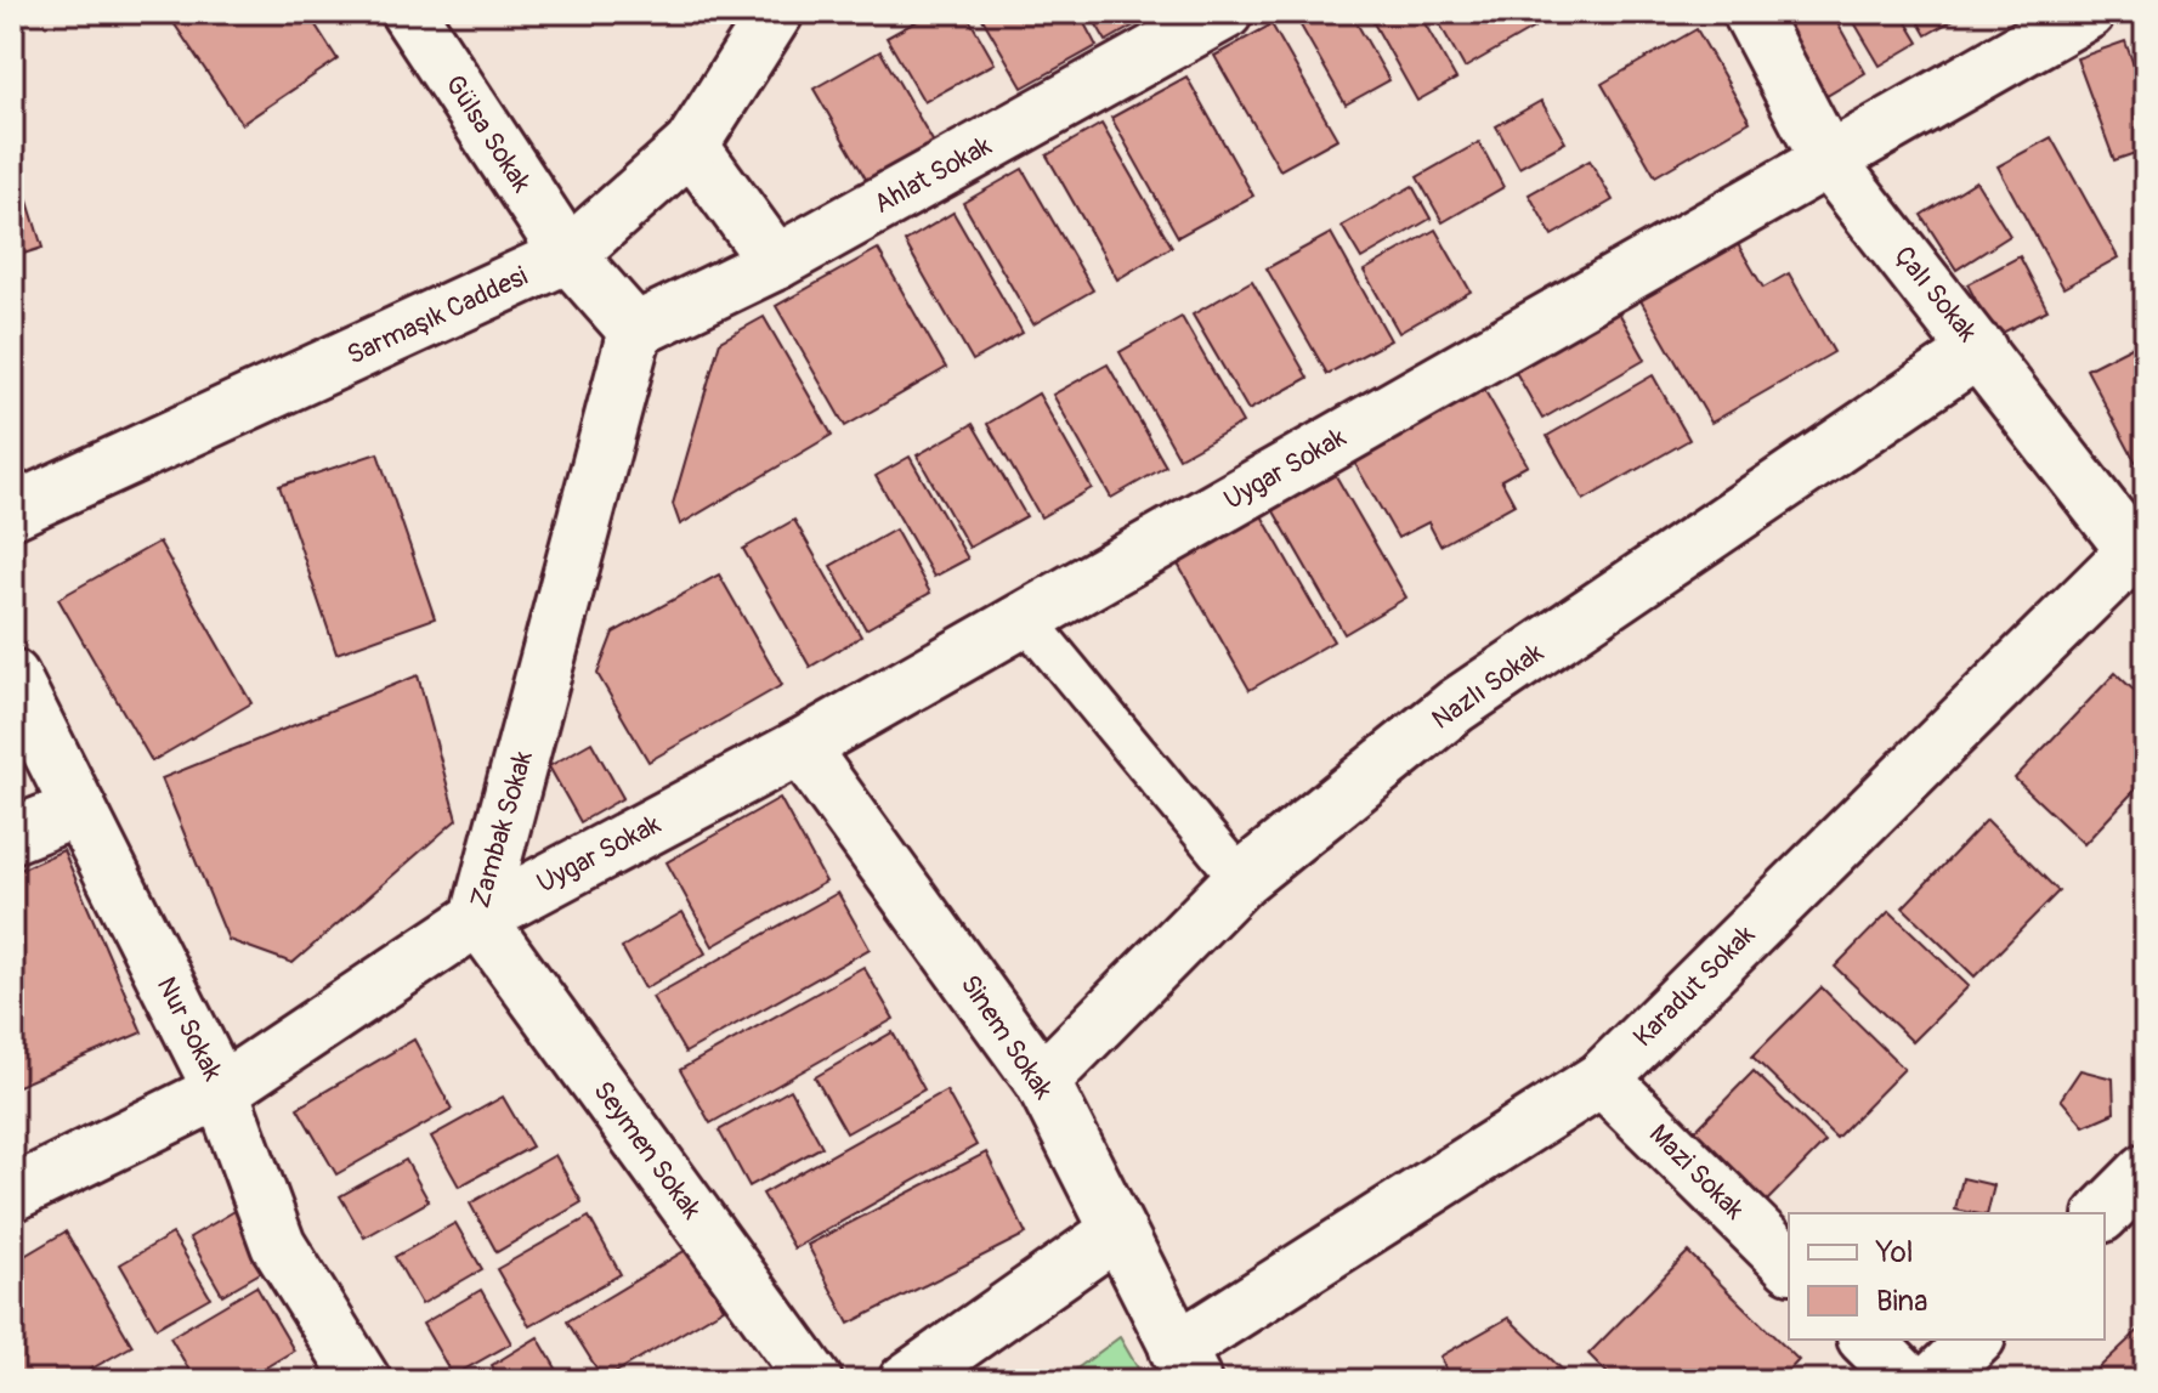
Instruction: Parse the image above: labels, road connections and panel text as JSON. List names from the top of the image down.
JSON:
{
  "streets": {
    "street": [
      "Gülsa Sokak",
      "Ahlat Sokak",
      "Çalı Sokak",
      "Sarmaşık Caddesi",
      "Uygar Sokak",
      "Nazlı Sokak",
      "Zambak Sokak",
      "Karadut Sokak",
      "Nur Sokak",
      "Sinem Sokak",
      "Seymen Sokak",
      "Mazi Sokak"
    ]
  },
  "crossings": [
    ["Gülsa Sokak", "Ahlat Sokak"],
    ["Gülsa Sokak", "Sarmaşık Caddesi"],
    ["Gülsa Sokak", "Zambak Sokak"],
    ["Ahlat Sokak", "Zambak Sokak"],
    ["Çalı Sokak", "Uygar Sokak"],
    ["Çalı Sokak", "Nazlı Sokak"],
    ["Çalı Sokak", "Karadut Sokak"],
    ["Uygar Sokak", "Zambak Sokak"],
    ["Uygar Sokak", "Sinem Sokak"],
    ["Uygar Sokak", "Seymen Sokak"],
    ["Nazlı Sokak", "Sinem Sokak"],
    ["Zambak Sokak", "Nur Sokak"],
    ["Zambak Sokak", "Seymen Sokak"],
    ["Karadut Sokak", "Sinem Sokak"],
    ["Karadut Sokak", "Mazi Sokak"]
  ],
  "legend": ["Yol", "Bina"]
}
